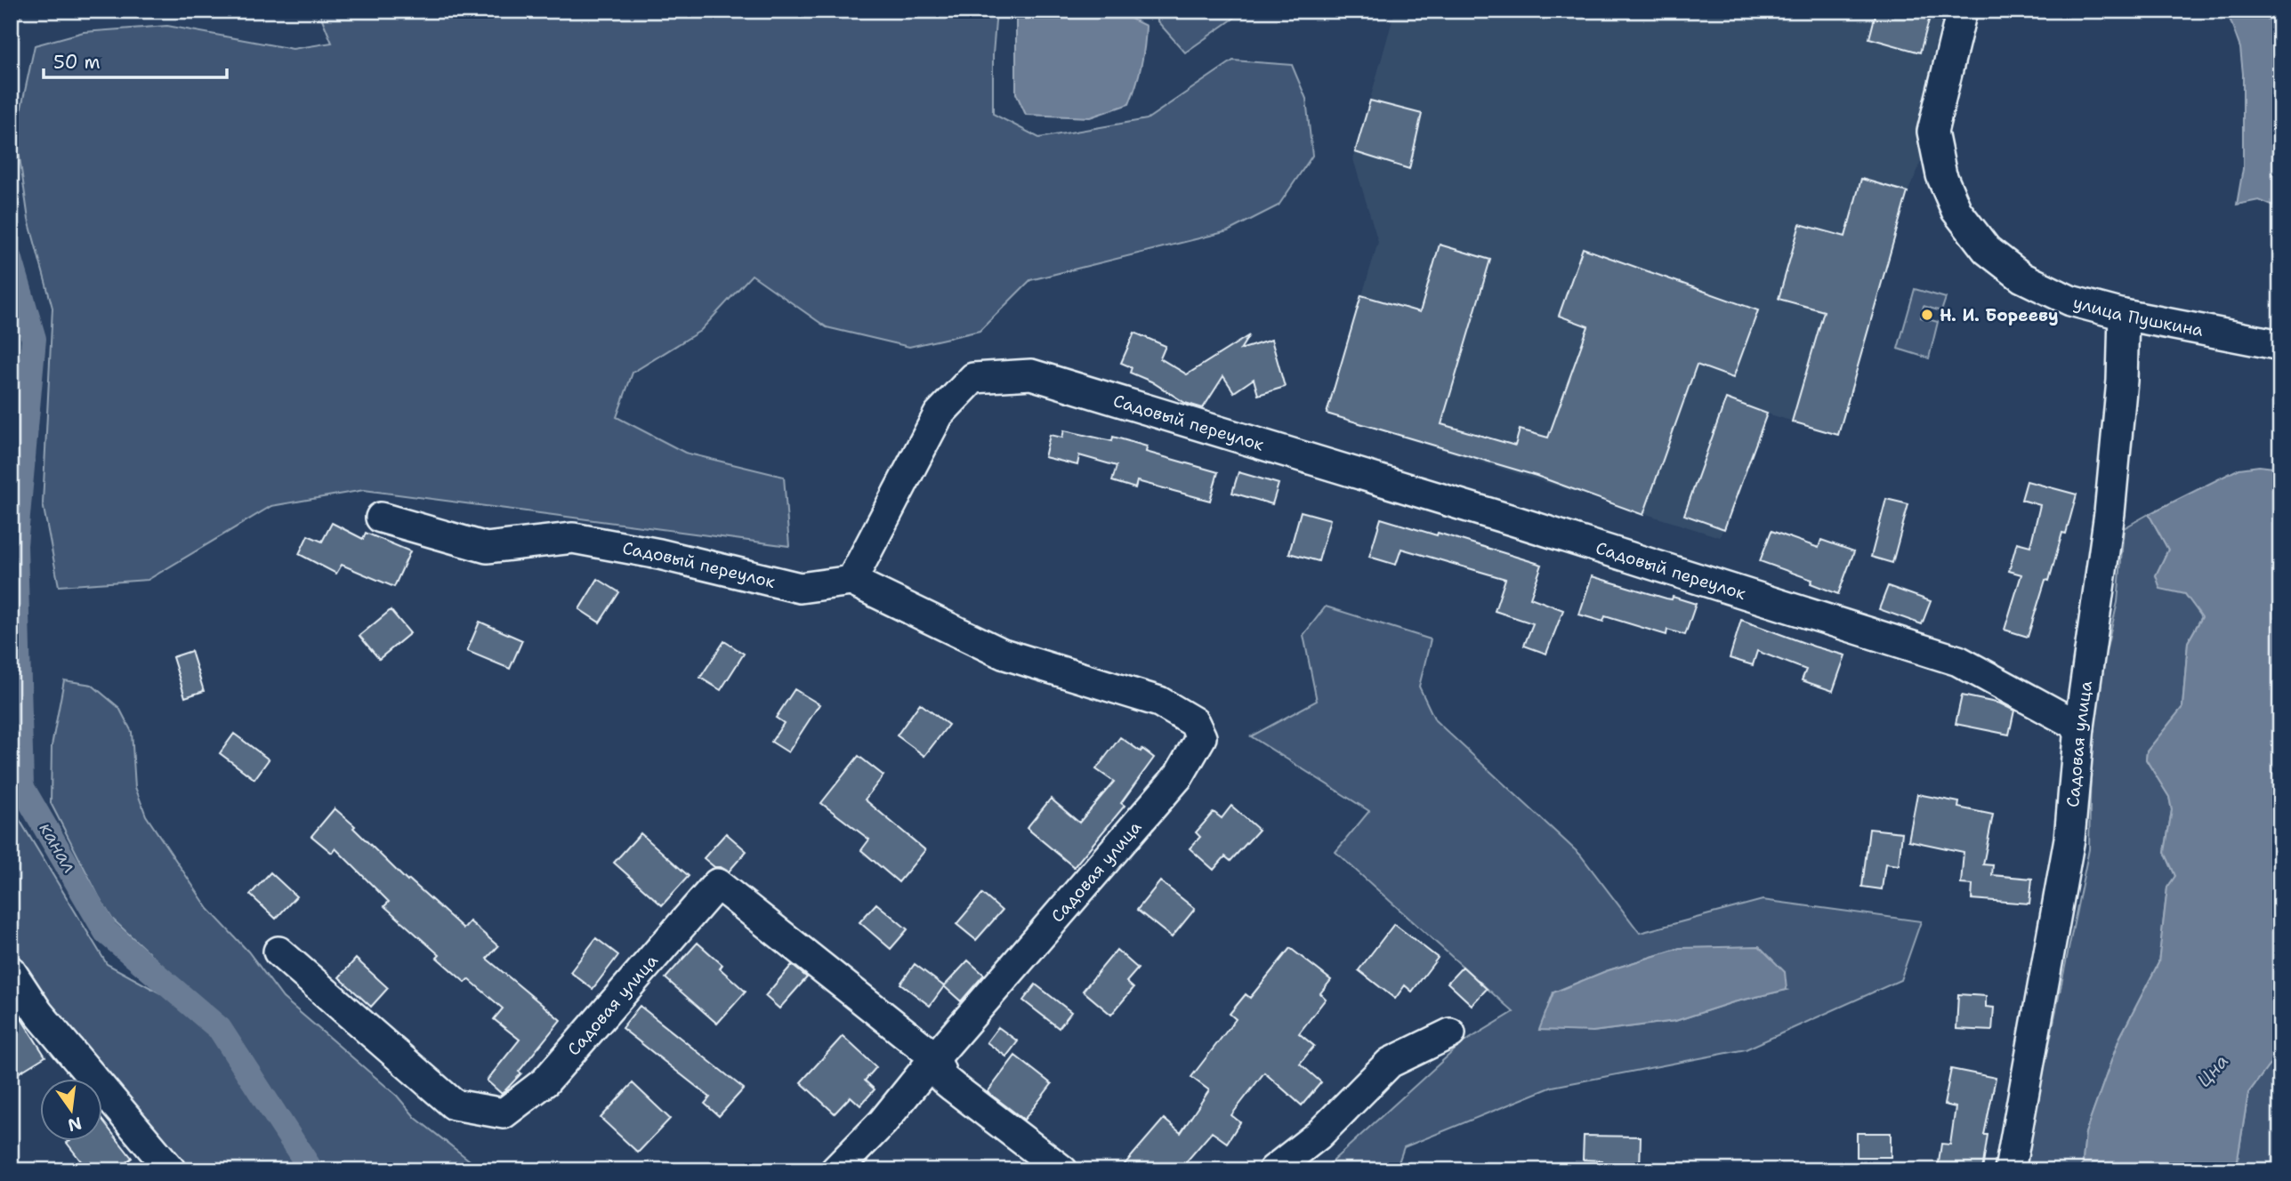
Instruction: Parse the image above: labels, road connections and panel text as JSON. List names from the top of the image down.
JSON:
{
  "streets": {
    "street": ["улица Пушкина", "Садовый переулок", "Садовая улица"]
  },
  "crossings": [
    ["улица Пушкина", "Садовая улица"],
    ["Садовый переулок", "Садовая улица"]
  ],
  "water": ["канал", "Цна"],
  "places": ["Н. И. Борееву"],
  "scale_bar": "50 m",
  "north": "bottom"
}
